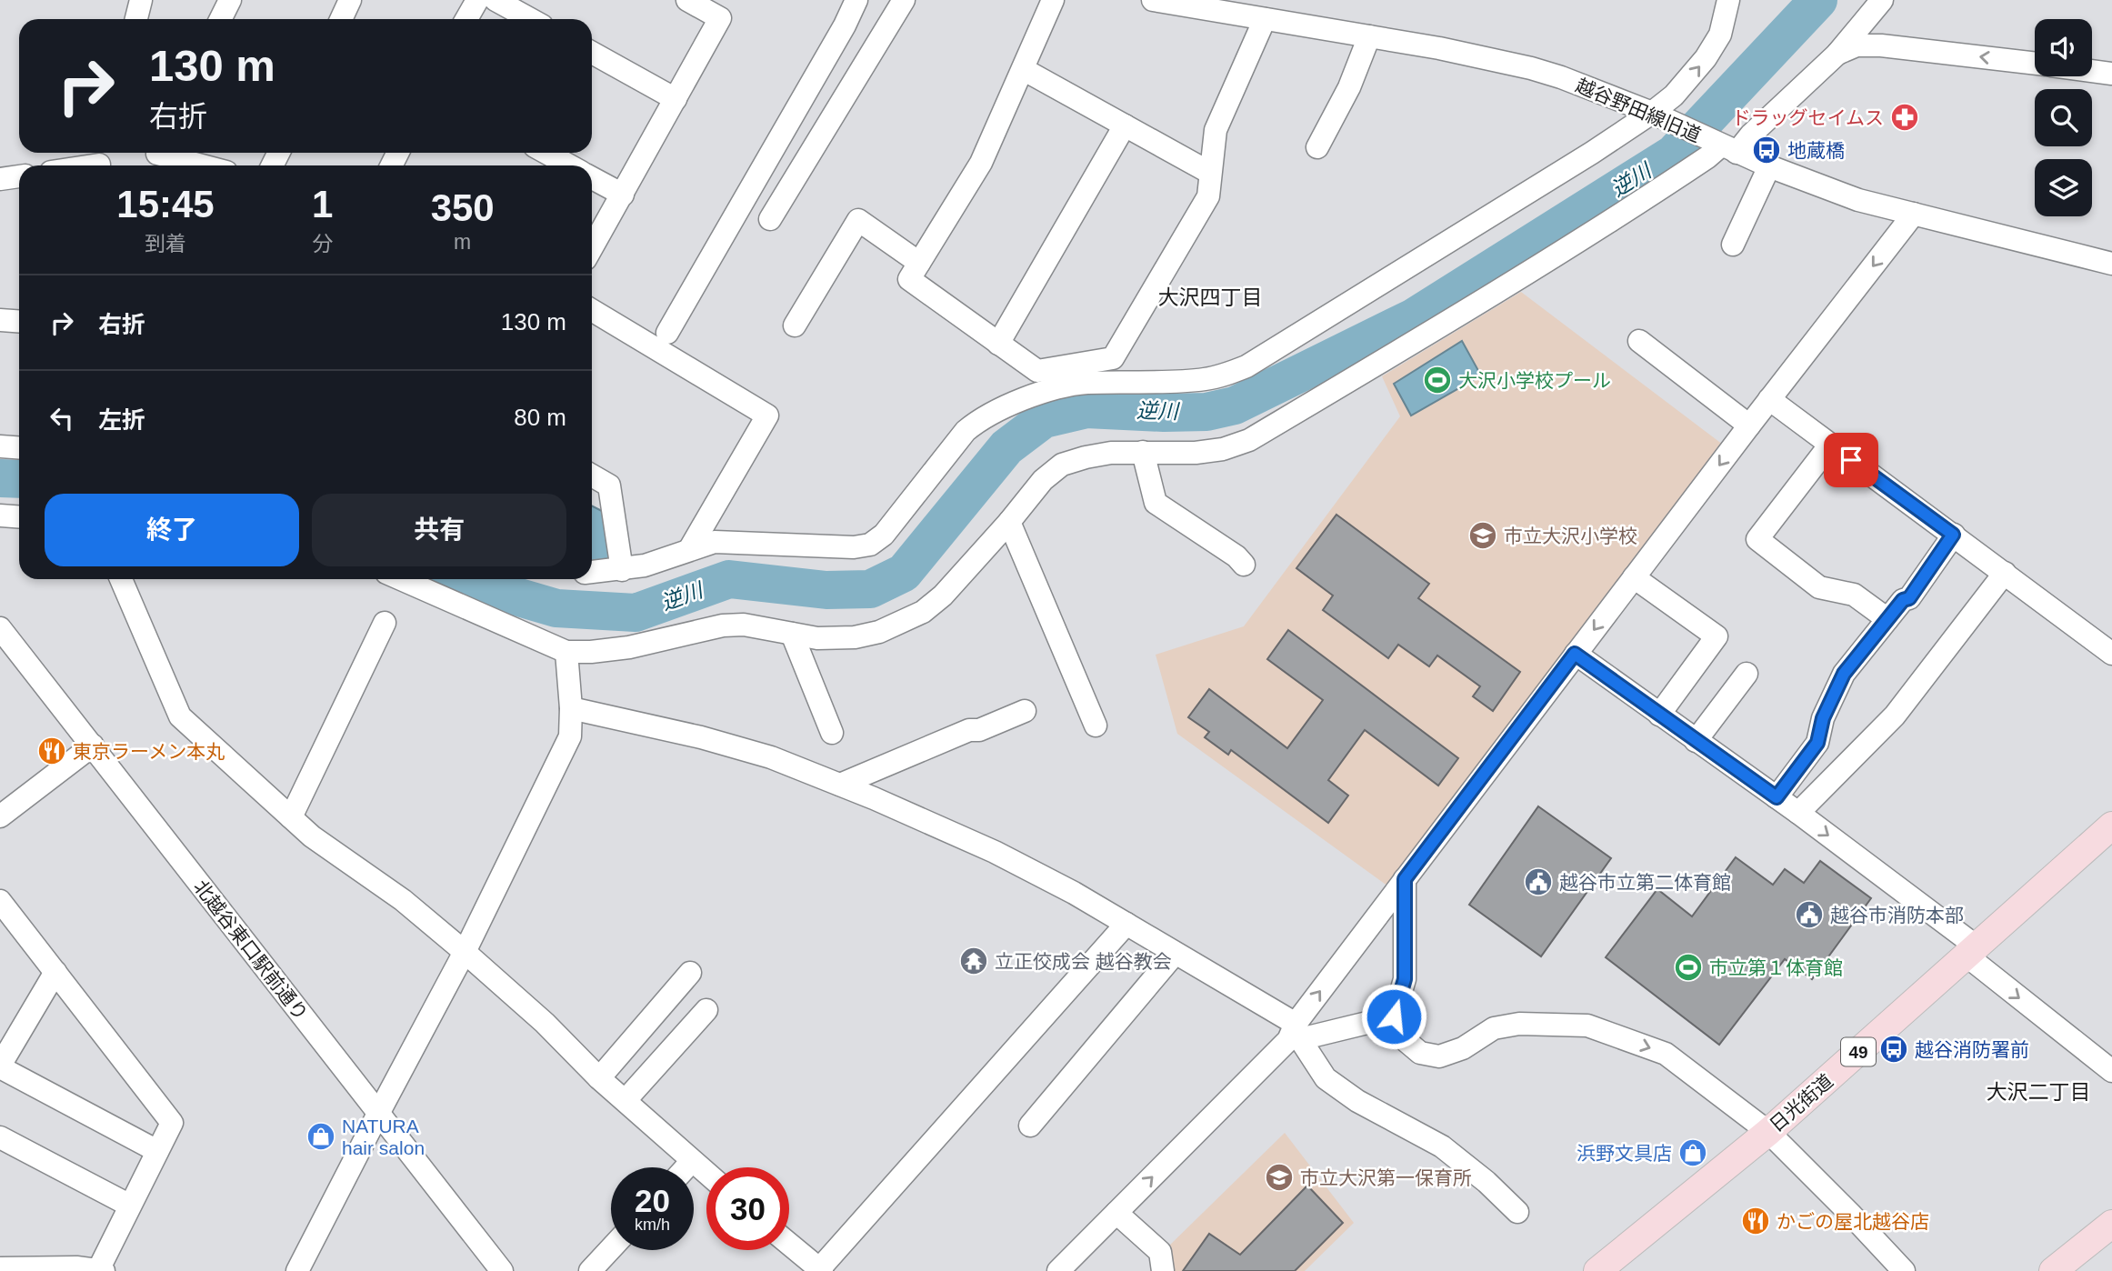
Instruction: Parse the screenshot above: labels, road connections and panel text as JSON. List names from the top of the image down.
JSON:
{
  "streets": {
    "main road": ["49", "日光街道"],
    "street": ["越谷野田線旧道", "北越谷東口駅前通り"]
  },
  "districts": ["大沢四丁目", "大沢二丁目"],
  "water": ["逆川"],
  "places": {
    "pharmacy": ["ドラッグセイムス"],
    "bus stop": ["地蔵橋", "越谷消防署前"],
    "sports": ["大沢小学校プール", "市立第１体育館"],
    "school or university": ["市立大沢小学校", "市立大沢第一保育所"],
    "restaurant": ["東京ラーメン本丸", "かごの屋北越谷店"],
    "public building": ["越谷市立第二体育館", "越谷市消防本部"],
    "temple": ["立正佼成会 越谷教会"],
    "shop": ["NATURA hair salon", "浜野文具店"]
  },
  "page": {
    "turn": ["130 m", "右折"],
    "eta": [
      "15:45",
      "到着",
      "1",
      "分",
      "350",
      "m"
    ],
    "list": [
      {
        "name": "右折",
        "value": "130 m"
      },
      {
        "name": "左折",
        "value": "80 m"
      }
    ],
    "buttons": ["終了", "共有"],
    "speed": "20 km/h",
    "limit": "30"
  }
}
